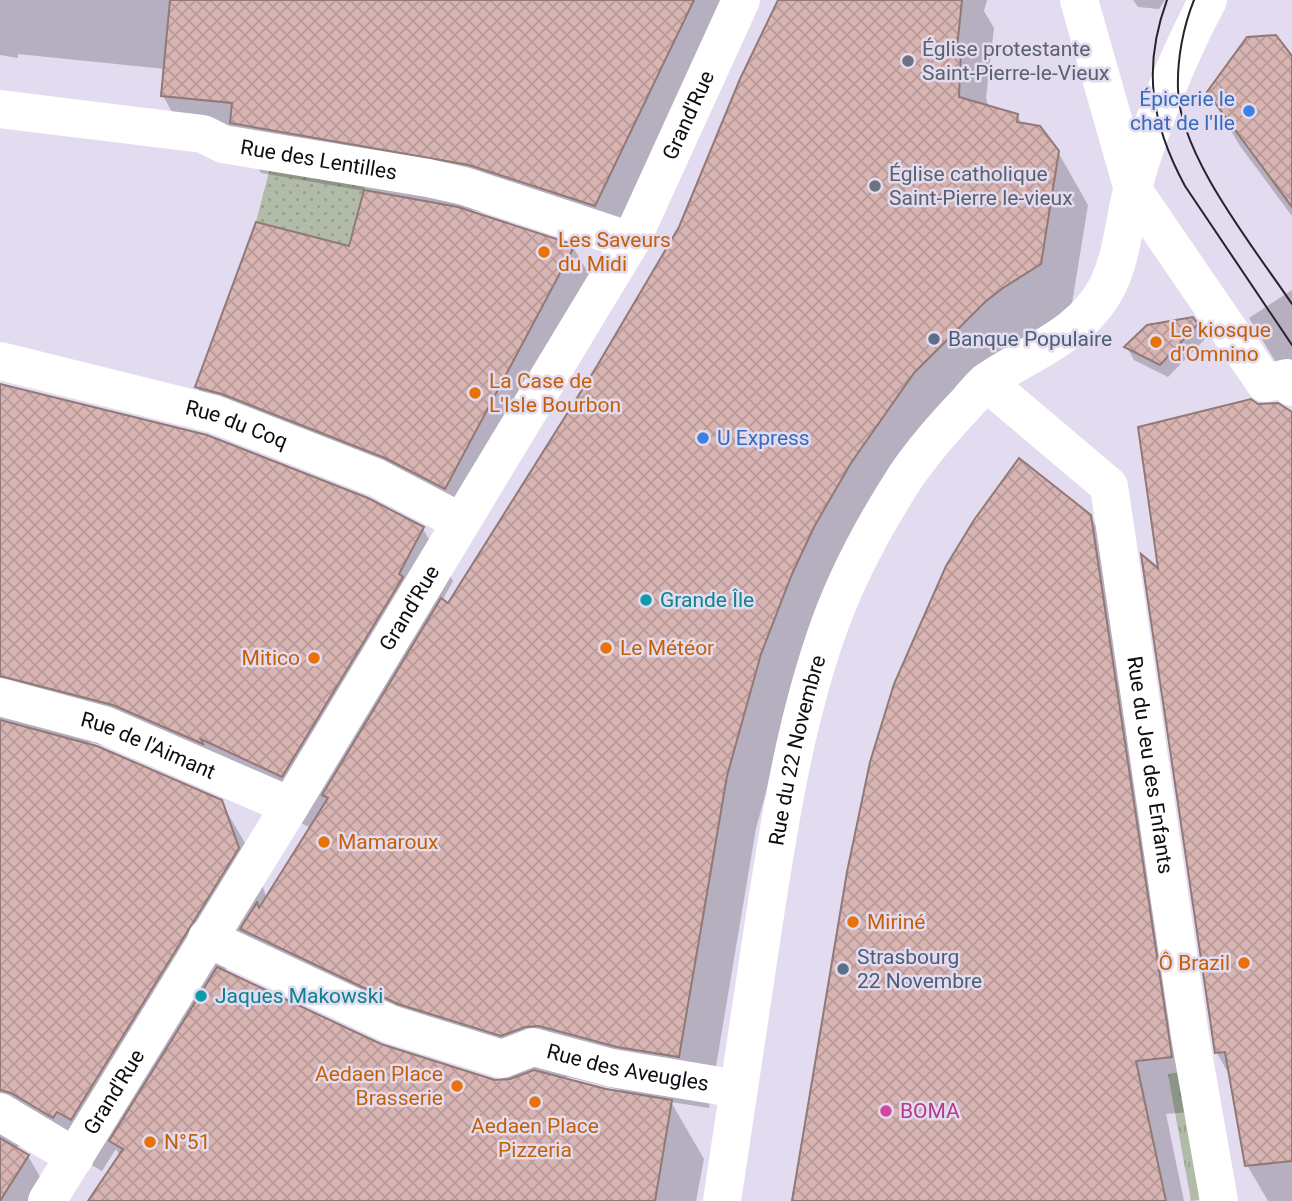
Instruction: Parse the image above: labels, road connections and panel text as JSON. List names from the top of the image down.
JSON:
{
  "streets": {
    "street": [
      "Grand'Rue",
      "Rue des Lentilles",
      "Rue du Coq",
      "Rue de l'Aimant",
      "Rue du 22 Novembre",
      "Rue du Jeu des Enfants",
      "Rue des Aveugles"
    ]
  },
  "crossings": [
    ["Grand'Rue", "Rue des Lentilles"],
    ["Grand'Rue", "Rue du Coq"],
    ["Grand'Rue", "Rue de l'Aimant"],
    ["Grand'Rue", "Rue des Aveugles"],
    ["Rue du 22 Novembre", "Rue du Jeu des Enfants"],
    ["Rue du 22 Novembre", "Rue des Aveugles"]
  ],
  "places": [
    "Église protestante Saint-Pierre-le-Vieux",
    "Épicerie le chat de l'Ile",
    "Église catholique Saint-Pierre le-vieux",
    "Les Saveurs du Midi",
    "Banque Populaire",
    "Le kiosque d'Omnino",
    "La Case de L'Isle Bourbon",
    "U Express",
    "Grande Île",
    "Le Météor",
    "Mitico",
    "Mamaroux",
    "Miriné",
    "Ô Brazil",
    "Strasbourg 22 Novembre",
    "Jaques Makowski",
    "Aedaen Place Brasserie",
    "Aedaen Place Pizzeria",
    "BOMA",
    "N°51"
  ]
}
